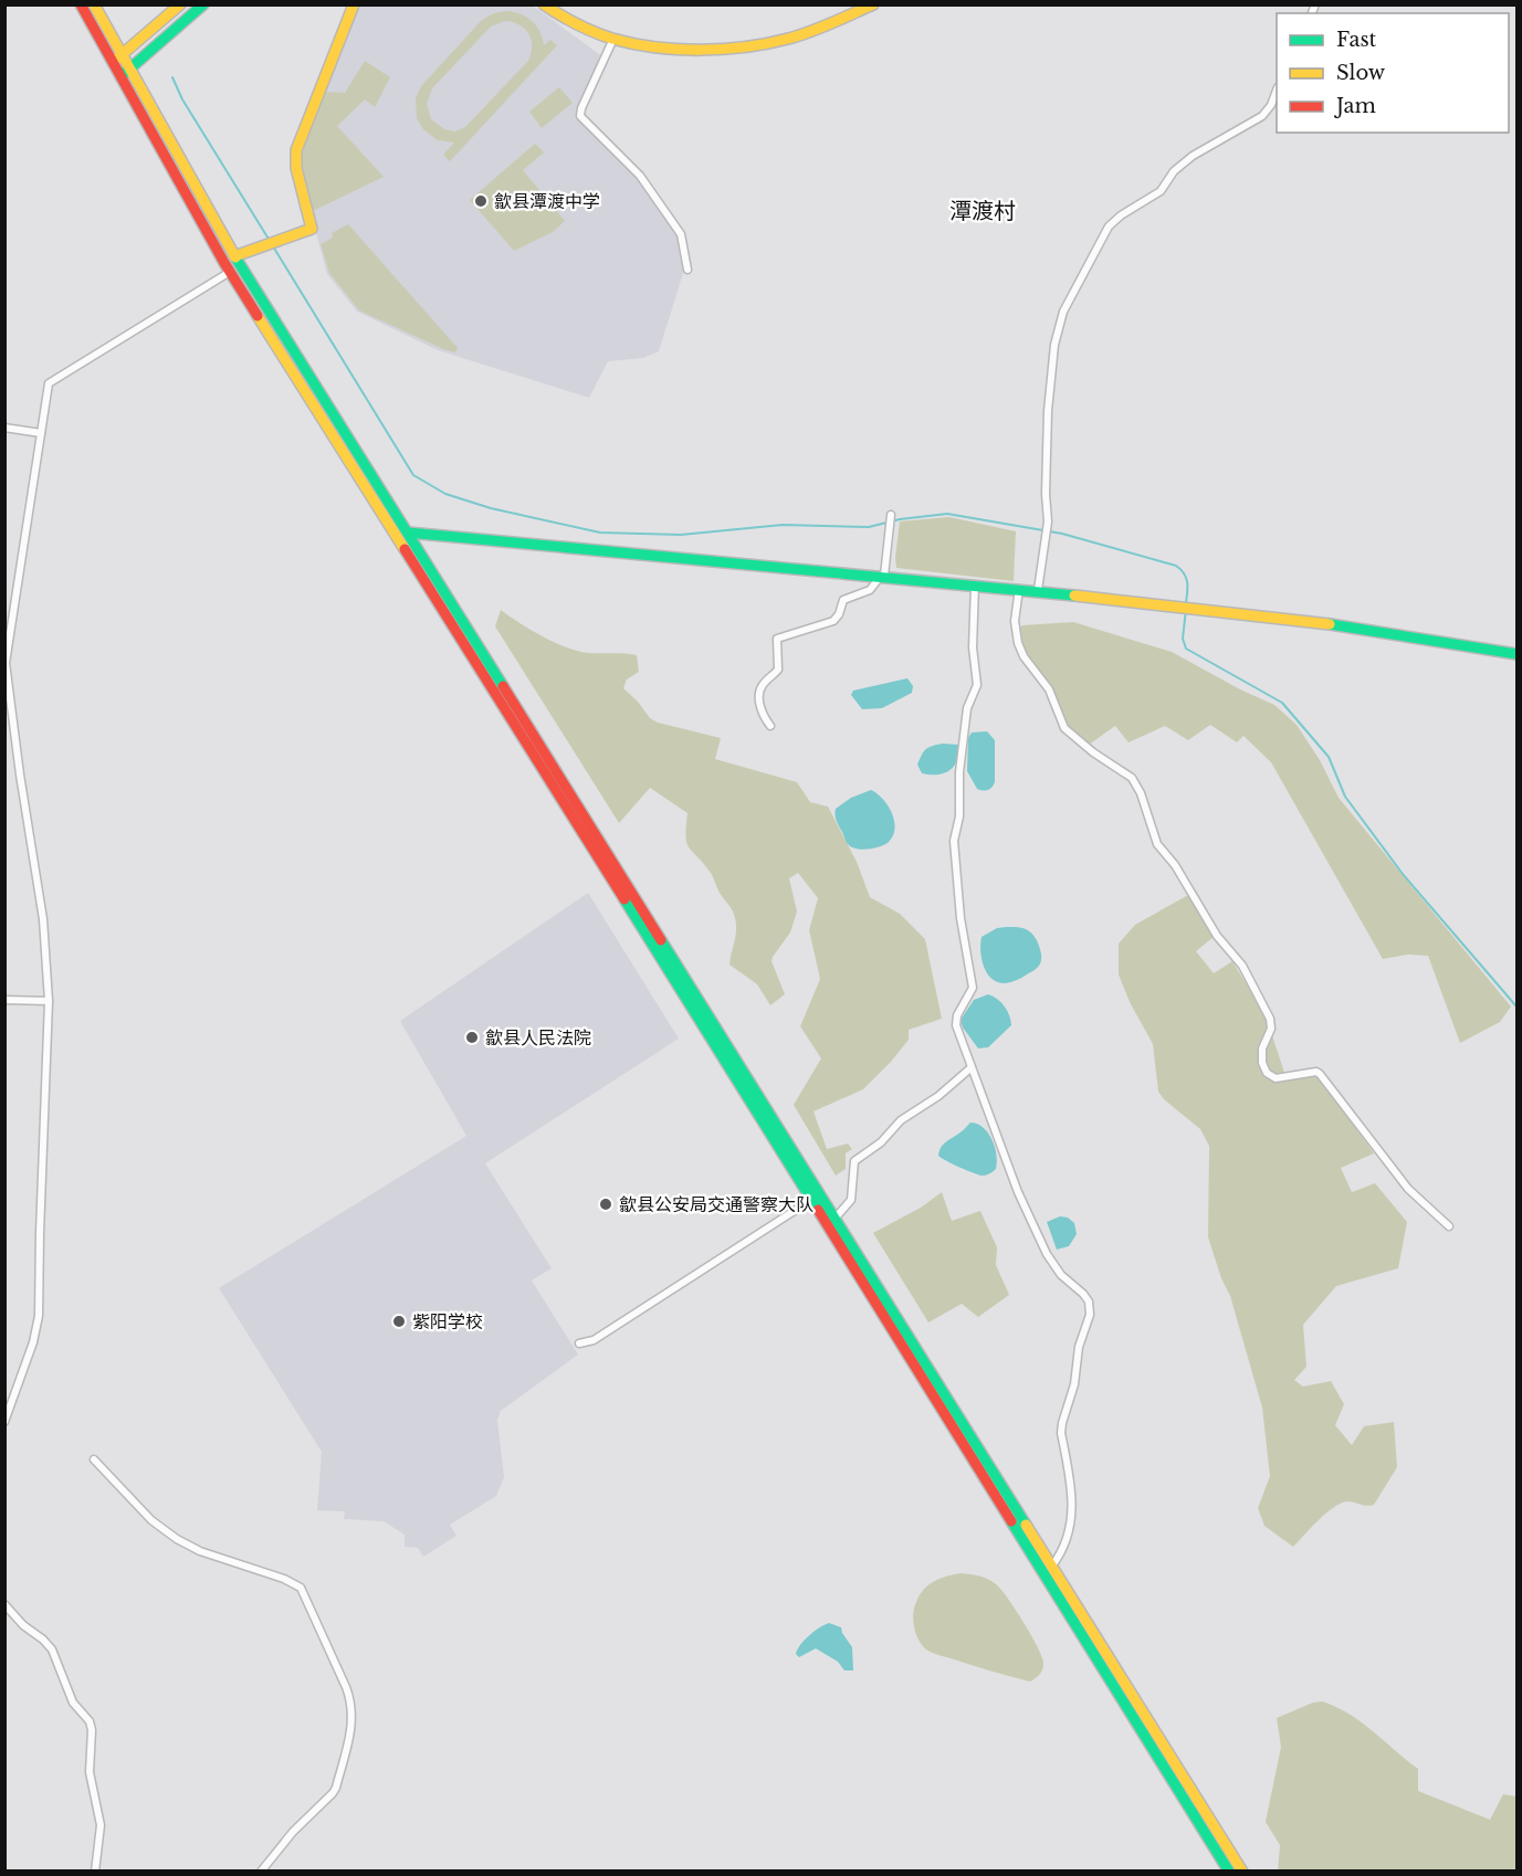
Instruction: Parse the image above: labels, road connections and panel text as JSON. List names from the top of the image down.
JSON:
{
  "districts": ["潭渡村"],
  "places": [
    "歙县潭渡中学",
    "歙县人民法院",
    "歙县公安局交通警察大队",
    "紫阳学校"
  ],
  "legend": ["Fast", "Slow", "Jam"]
}
